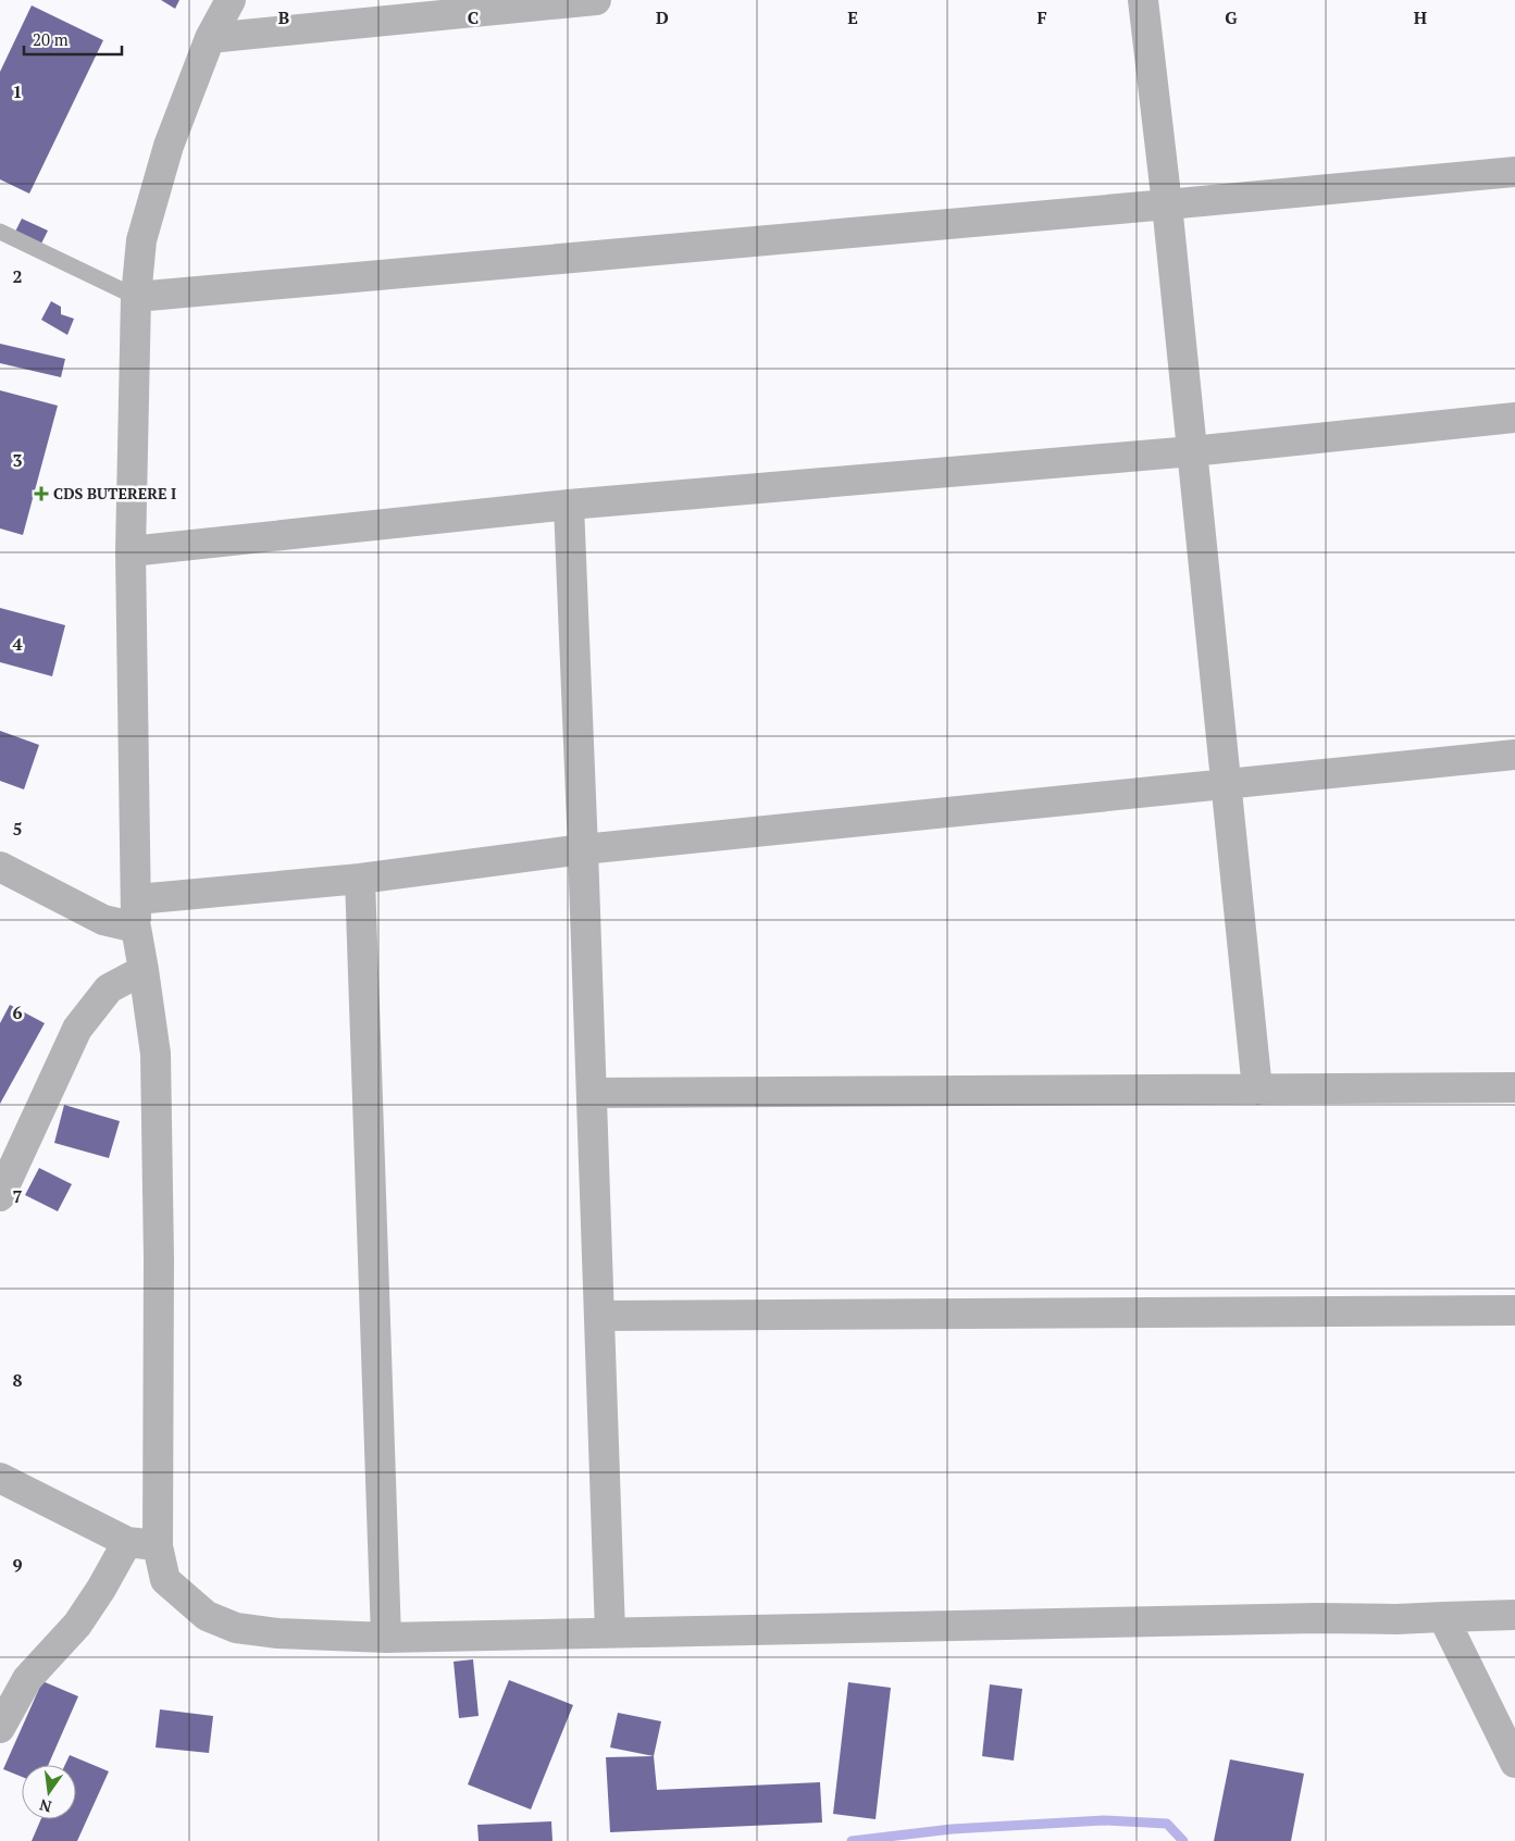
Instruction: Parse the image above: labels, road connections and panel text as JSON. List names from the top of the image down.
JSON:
{
  "places": {
    "health": ["CDS BUTERERE I"]
  },
  "scale_bar": "20 m",
  "north": "bottom",
  "grid": {
    "columns": [
      "B",
      "C",
      "D",
      "E",
      "F",
      "G",
      "H"
    ],
    "rows": [
      "1",
      "2",
      "3",
      "4",
      "5",
      "6",
      "7",
      "8",
      "9"
    ]
  }
}
